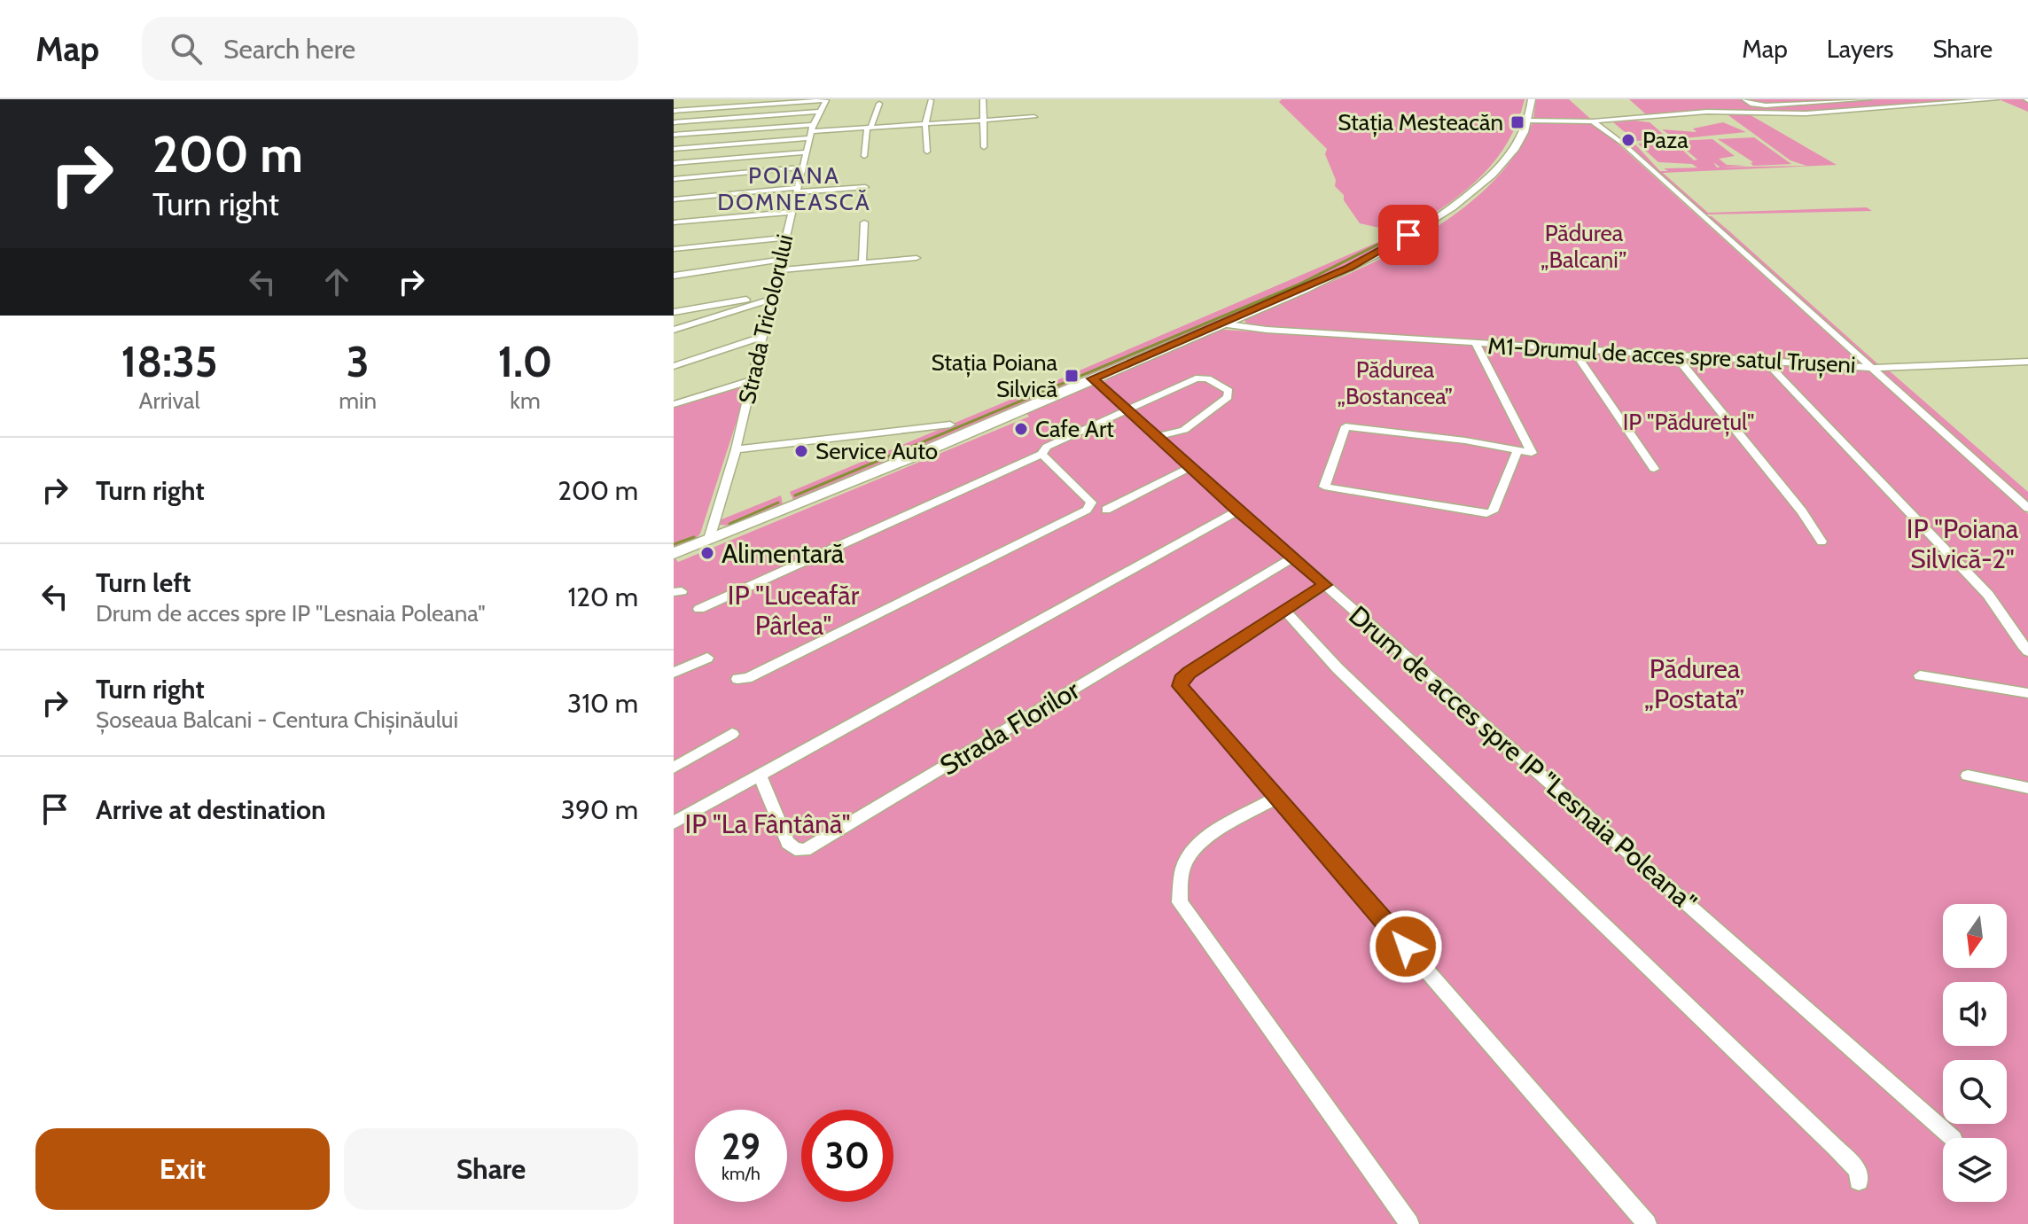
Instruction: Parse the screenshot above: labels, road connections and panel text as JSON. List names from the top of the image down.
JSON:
{
  "streets": {
    "street": [
      "Strada Tricolorului",
      "M1-Drumul de acces spre satul Trușeni",
      "Strada Florilor",
      "Drum de acces spre IP \"Lesnaia Poleana\""
    ]
  },
  "crossings": [
    ["Strada Florilor", "Drum de acces spre IP \"Lesnaia Poleana\""]
  ],
  "districts": ["POIANA DOMNEASCĂ"],
  "parks": [
    "Pădurea „Balcani”",
    "Pădurea „Bostancea”",
    "IP \"Pădurețul\"",
    "IP \"Poiana Silvică-2\"",
    "IP \"Luceafăr Pârlea\"",
    "Pădurea „Postata”",
    "IP \"La Fântână\""
  ],
  "places": {
    "transit": ["Stația Mesteacăn", "Stația Poiana Silvică"],
    "other": [
      "Paza",
      "Cafe Art",
      "Service Auto",
      "Alimentară"
    ]
  },
  "north": "bottom",
  "page": {
    "header": "Map",
    "search": "Search here",
    "nav": ["Map", "Layers", "Share"],
    "turn": ["200 m", "Turn right"],
    "eta": [
      "18:35",
      "Arrival",
      "3",
      "min",
      "1.0",
      "km"
    ],
    "list": [
      {
        "name": "Turn right",
        "value": "200 m"
      },
      {
        "name": "Turn left",
        "note": "Drum de acces spre IP \"Lesnaia Poleana\"",
        "value": "120 m"
      },
      {
        "name": "Turn right",
        "note": "Șoseaua Balcani - Centura Chișinăului",
        "value": "310 m"
      },
      {
        "name": "Arrive at destination",
        "value": "390 m"
      }
    ],
    "speed": "29 km/h",
    "limit": "30",
    "buttons": ["Exit", "Share"]
  }
}
